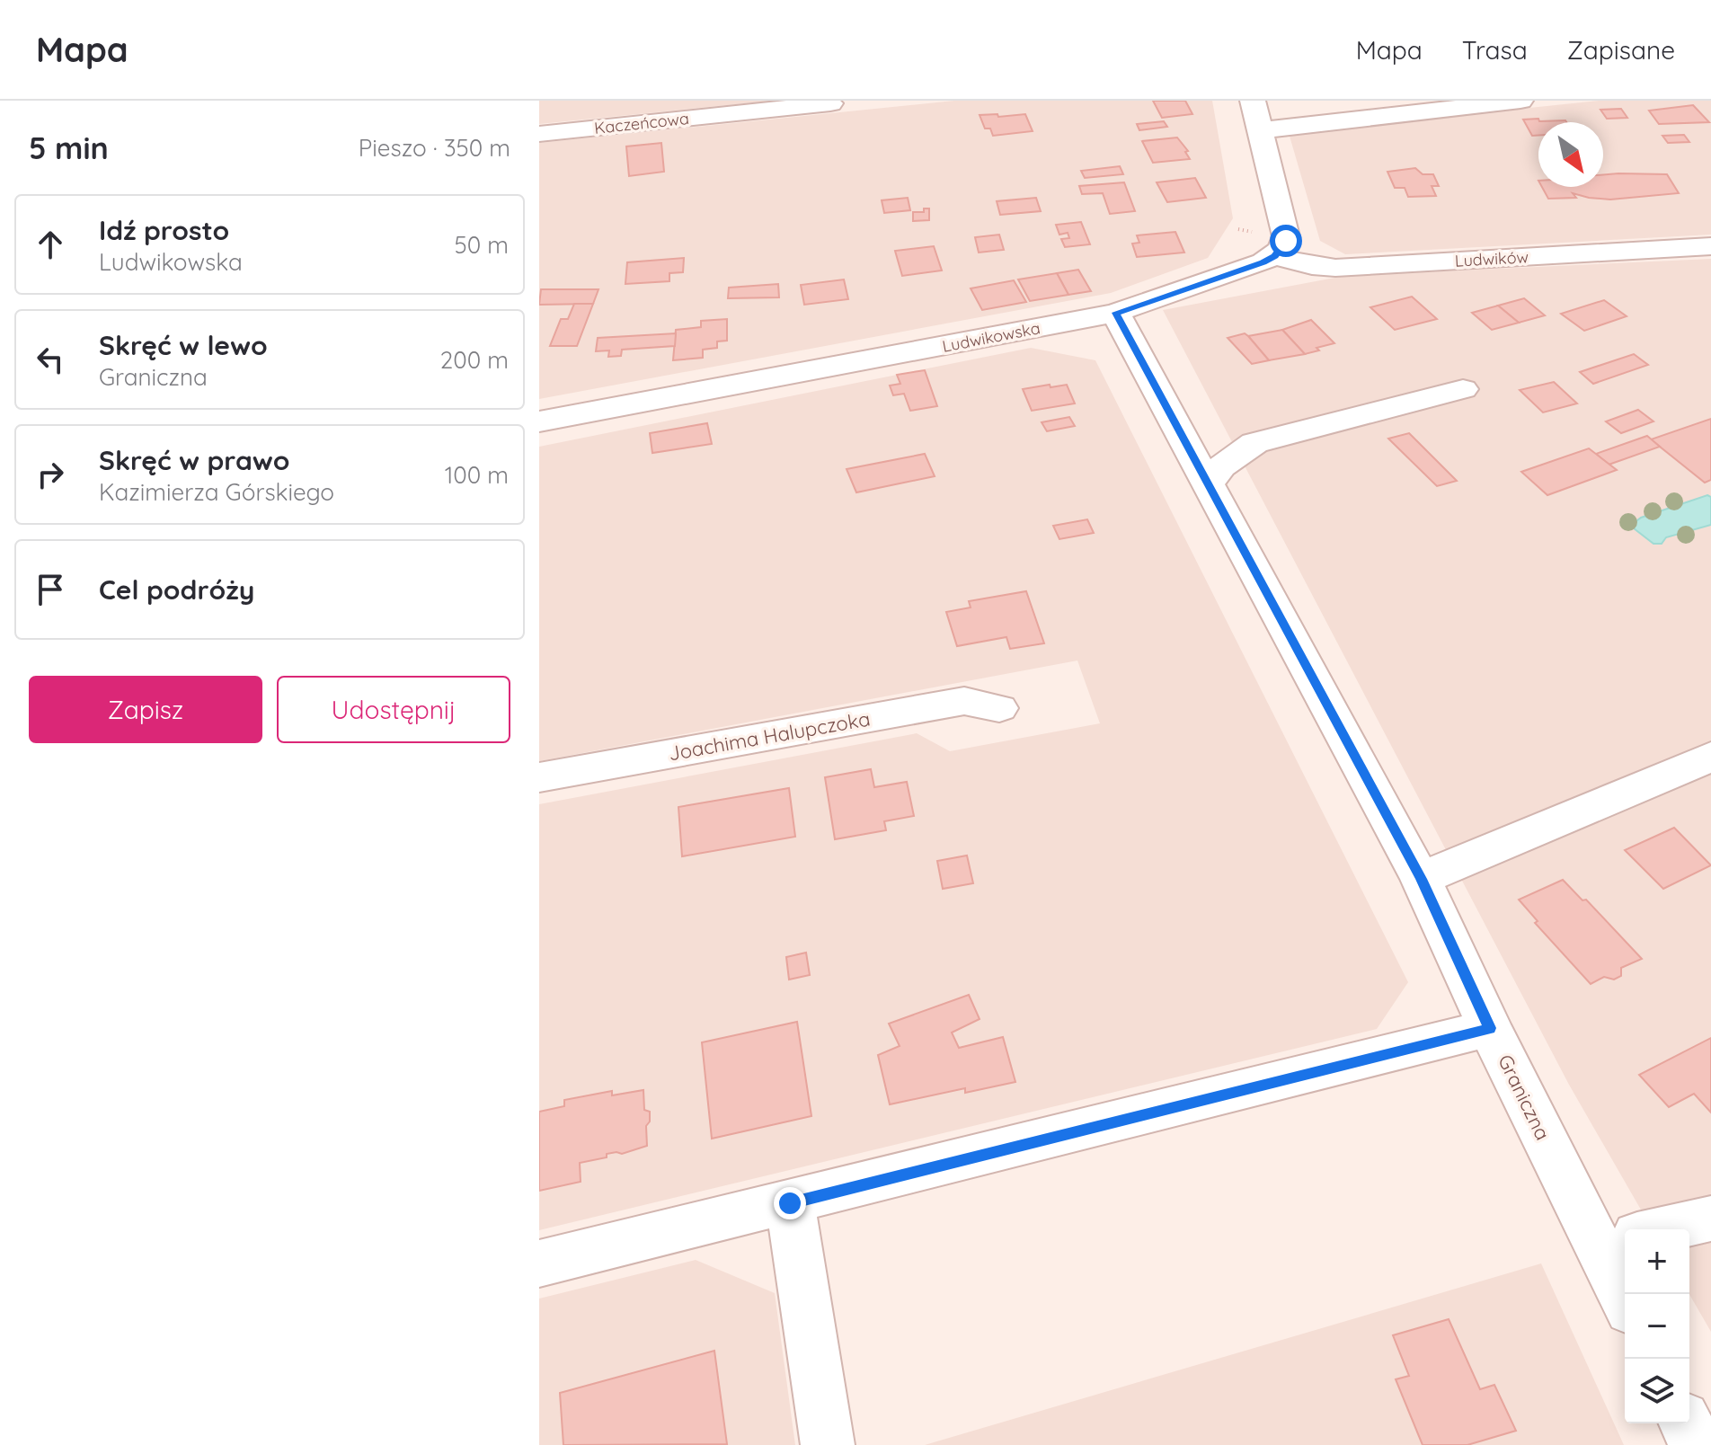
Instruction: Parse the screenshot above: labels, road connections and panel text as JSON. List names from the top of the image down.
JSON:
{
  "streets": {
    "street": [
      "Kaczeńcowa",
      "Ludwików",
      "Ludwikowska",
      "Joachima Halupczoka",
      "Graniczna"
    ]
  },
  "crossings": [
    ["Ludwików", "Ludwikowska"],
    ["Ludwikowska", "Graniczna"]
  ],
  "north": "bottom right",
  "page": {
    "header": "Mapa",
    "nav": ["Mapa", "Trasa", "Zapisane"],
    "heading": ["5 min", "Pieszo · 350 m"],
    "list": [
      ["Idź prosto", "Ludwikowska", "50 m"],
      ["Skręć w lewo", "Graniczna", "200 m"],
      ["Skręć w prawo", "Kazimierza Górskiego", "100 m"],
      "Cel podróży"
    ],
    "buttons": ["Zapisz", "Udostępnij"],
    "map_buttons": ["+", "−"]
  }
}
